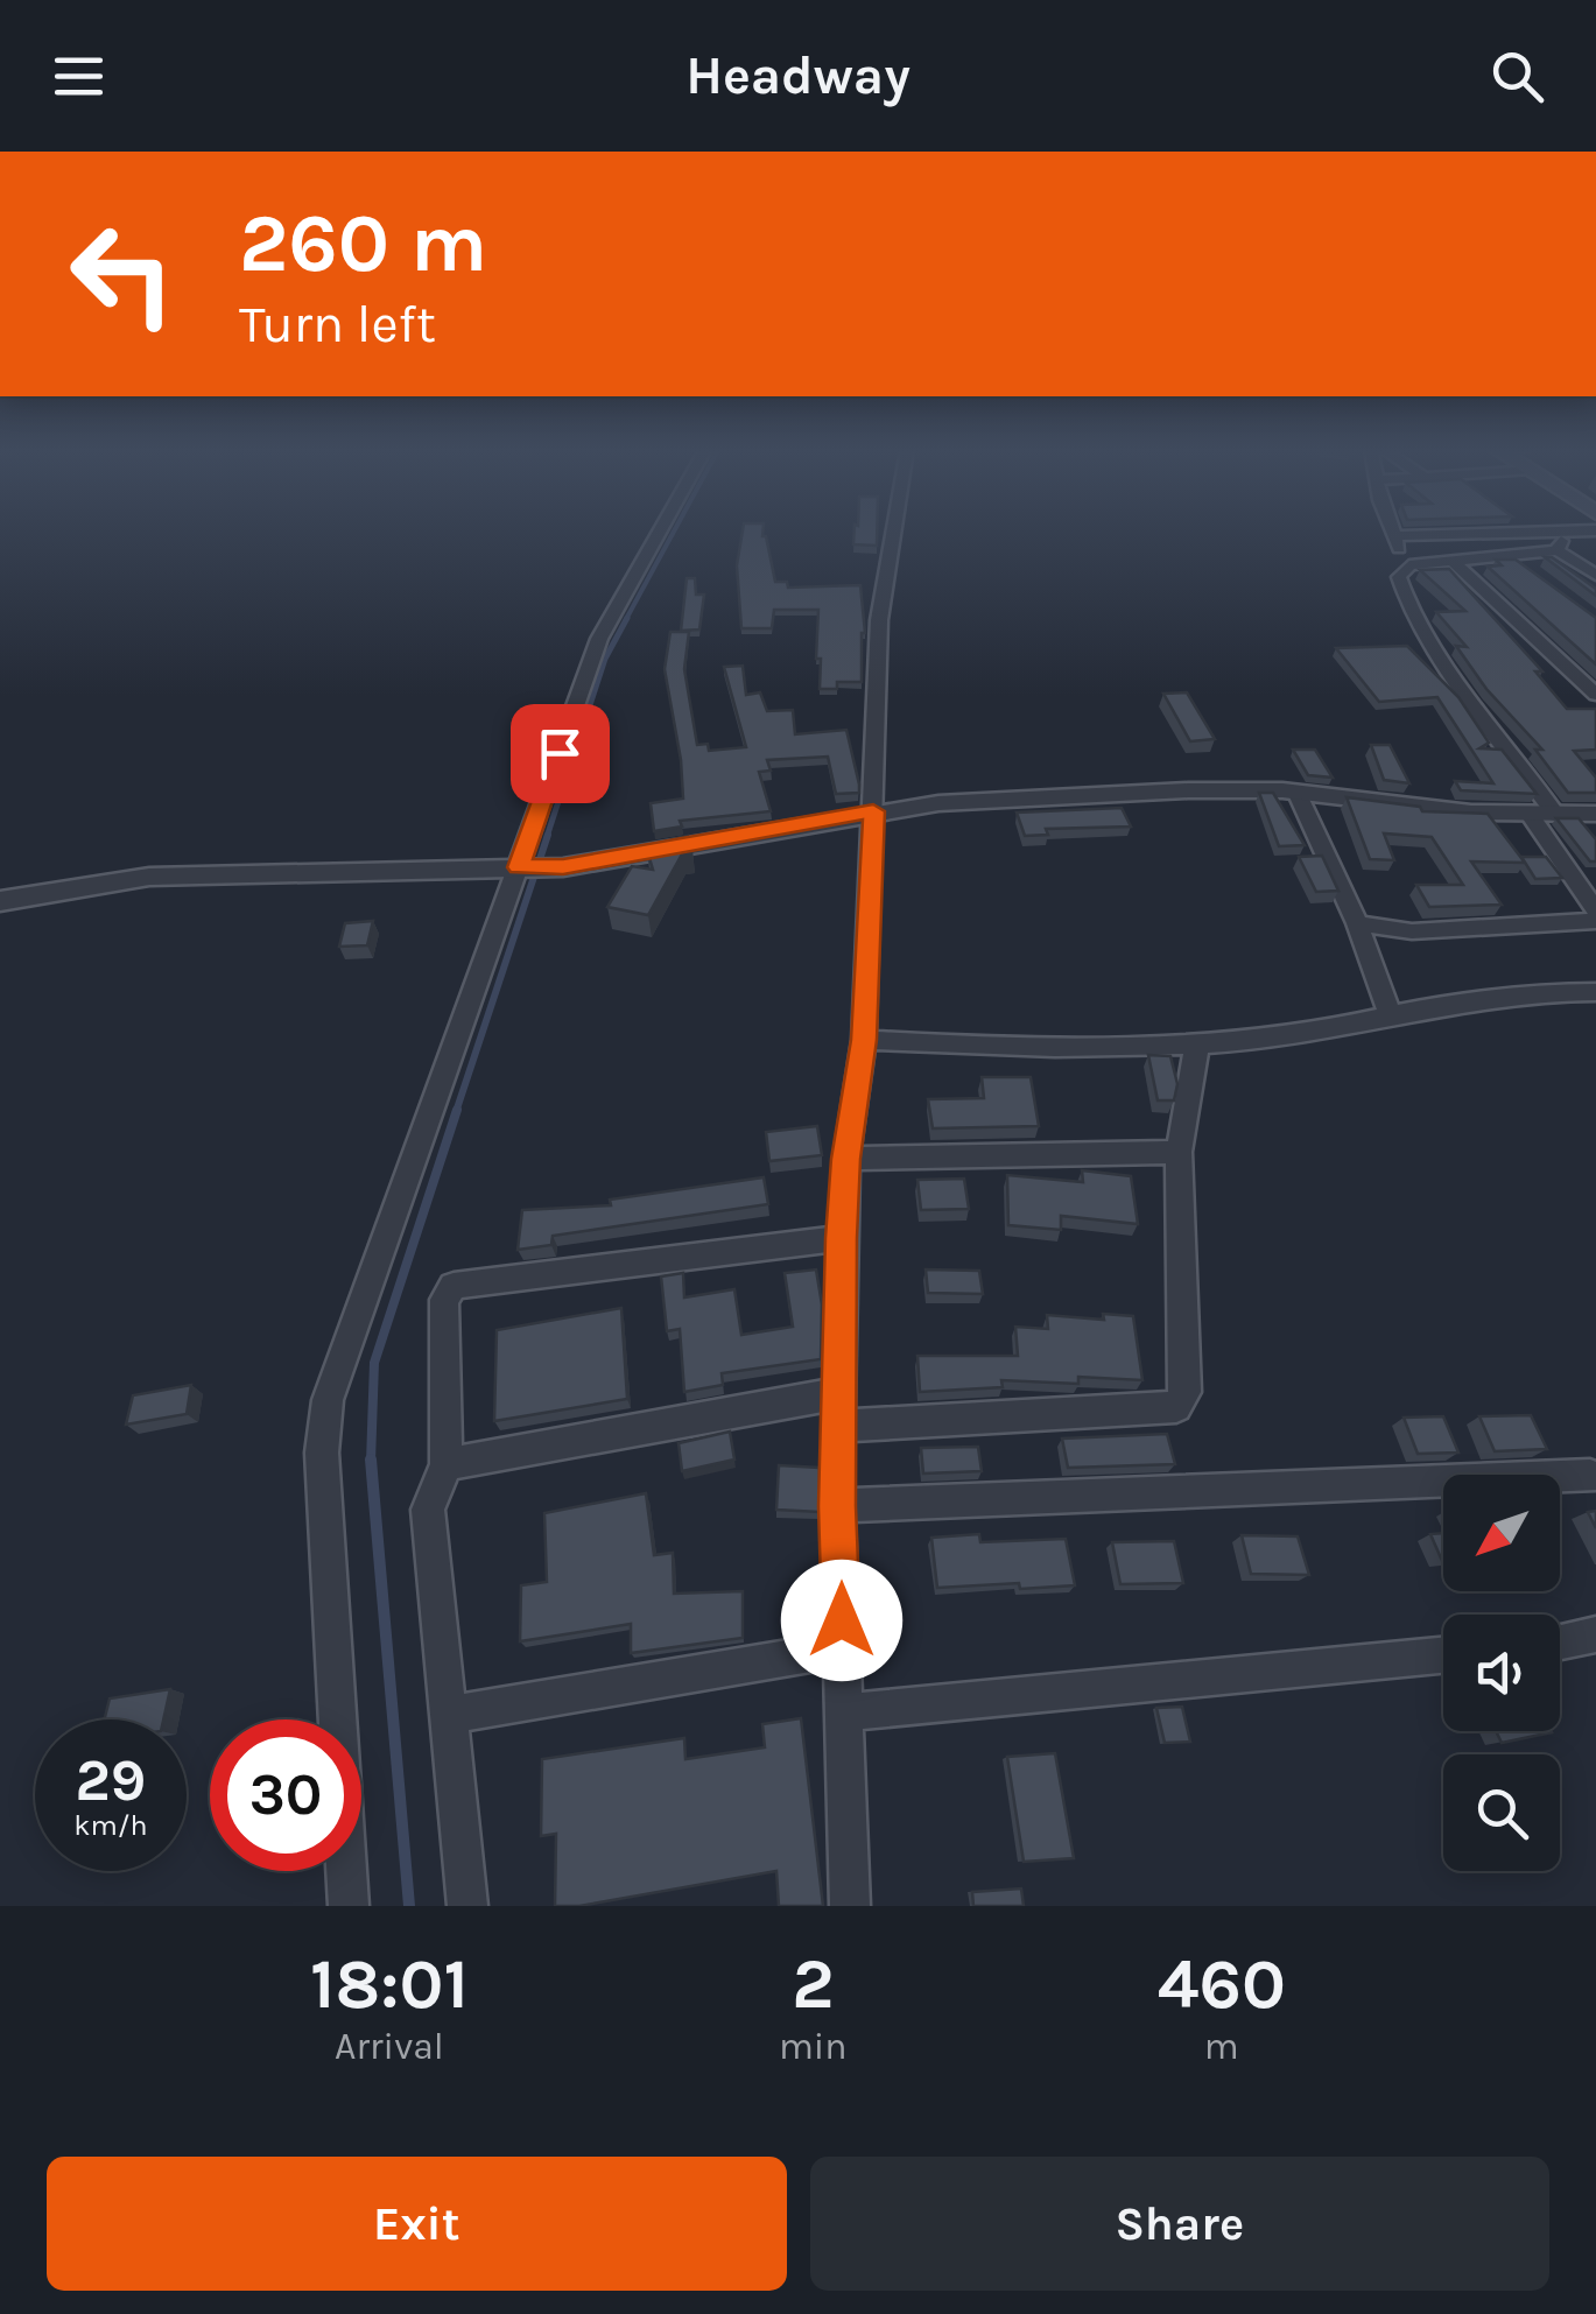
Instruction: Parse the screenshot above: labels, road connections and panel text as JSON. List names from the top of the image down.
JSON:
{
  "north": "bottom left",
  "page": {
    "header": "Headway",
    "turn": ["260 m", "Turn left"],
    "speed": "29 km/h",
    "limit": "30",
    "eta": [
      "18:01",
      "Arrival",
      "2",
      "min",
      "460",
      "m"
    ],
    "buttons": ["Exit", "Share"]
  }
}
